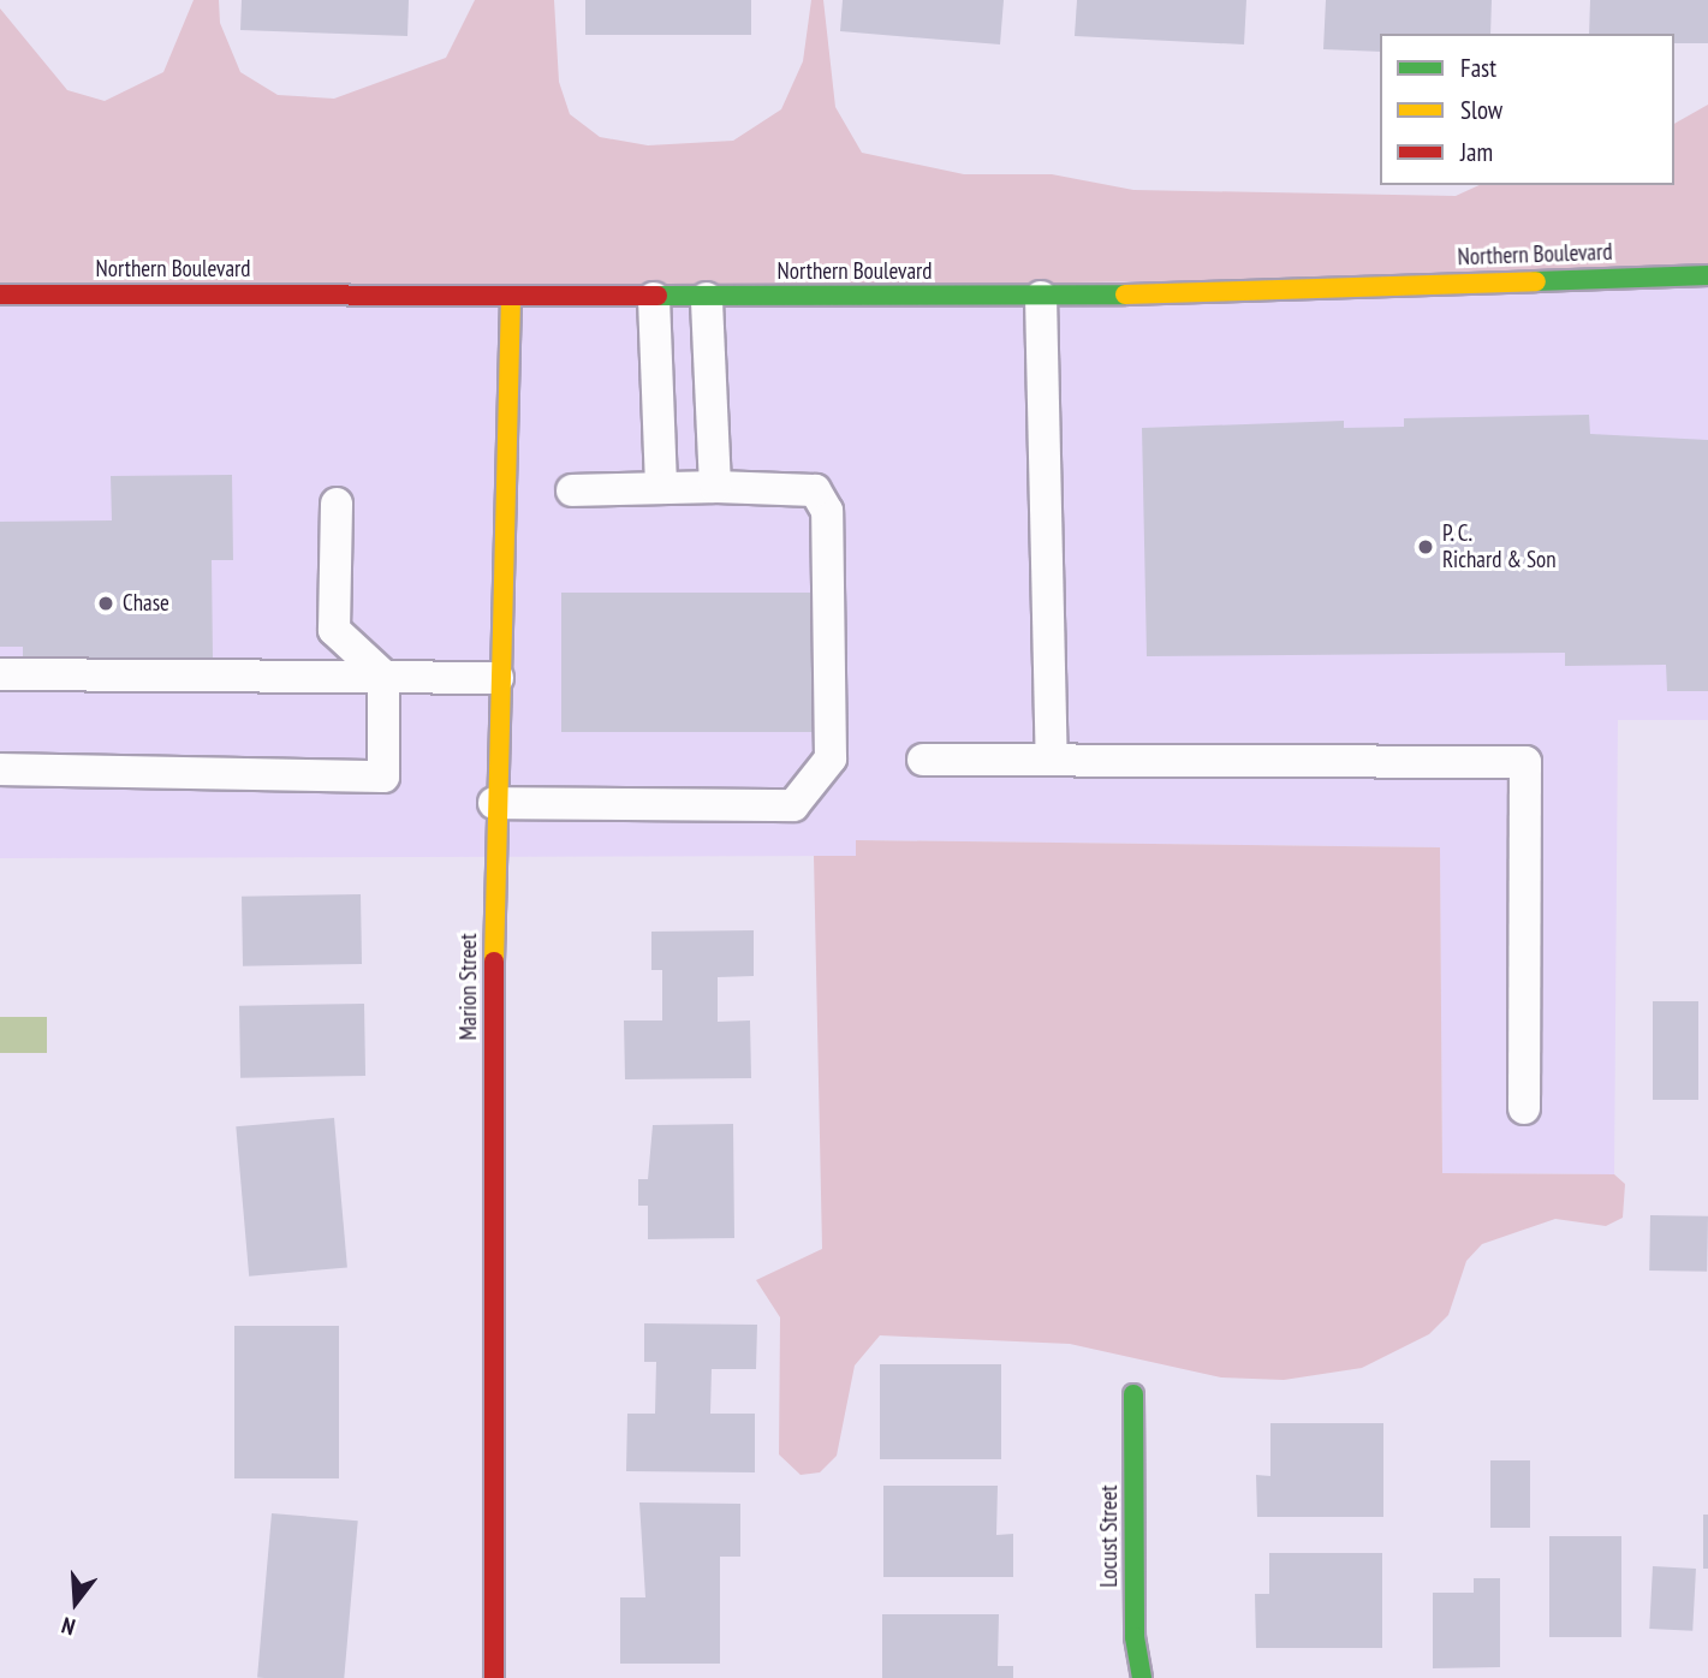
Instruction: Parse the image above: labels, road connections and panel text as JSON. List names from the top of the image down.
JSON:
{
  "streets": {
    "main road": ["Northern Boulevard", "Marion Street", "Locust Street"]
  },
  "crossings": [
    ["Northern Boulevard", "Marion Street"]
  ],
  "places": ["P. C. Richard & Son", "Chase"],
  "legend": ["Fast", "Slow", "Jam"],
  "north": "bottom"
}
